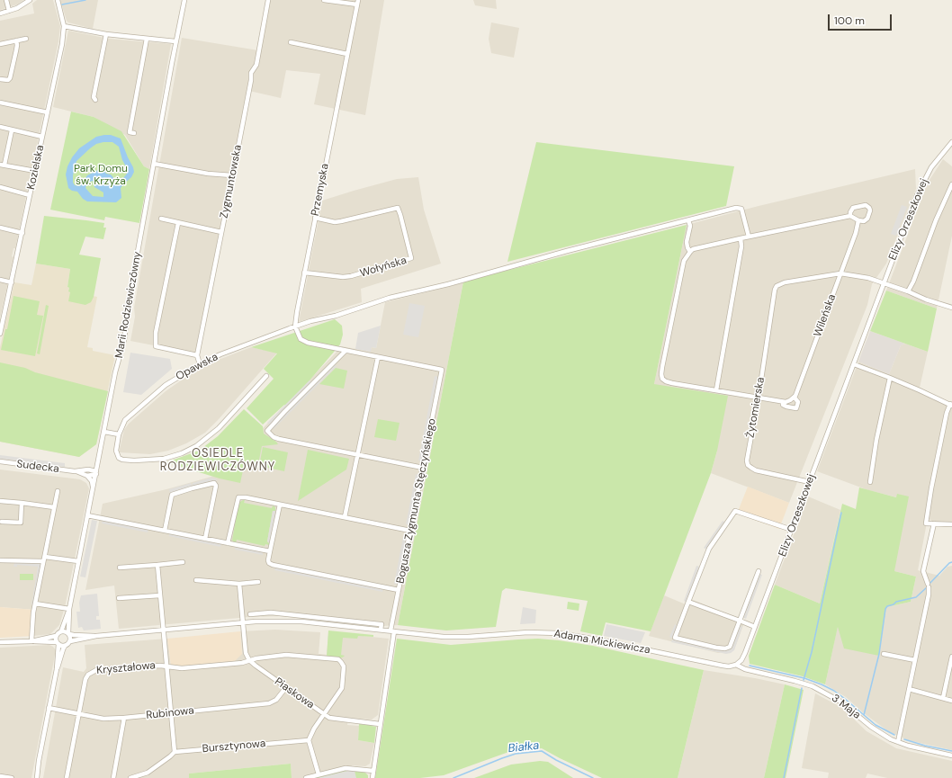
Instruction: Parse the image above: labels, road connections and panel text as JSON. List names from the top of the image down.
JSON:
{
  "streets": {
    "street": [
      "Kozielska",
      "Zygmuntowska",
      "Przemyska",
      "Elizy Orzeszkowej",
      "Wołyńska",
      "Marii Rodziewiczówny",
      "Wileńska",
      "Opawska",
      "Żytomierska",
      "Sudecka",
      "Bogusza Zygmunta Stęczyńskiego",
      "Adama Mickiewicza",
      "Kryształowa",
      "Piaskowa",
      "3 Maja",
      "Rubinowa",
      "Bursztynowa"
    ]
  },
  "crossings": [
    ["Zygmuntowska", "Opawska"],
    ["Przemyska", "Wołyńska"],
    ["Przemyska", "Opawska"],
    ["Elizy Orzeszkowej", "Żytomierska"],
    ["Elizy Orzeszkowej", "Adama Mickiewicza"],
    ["Elizy Orzeszkowej", "3 Maja"],
    ["Marii Rodziewiczówny", "Sudecka"],
    ["Marii Rodziewiczówny", "Adama Mickiewicza"],
    ["Wileńska", "Żytomierska"],
    ["Bogusza Zygmunta Stęczyńskiego", "Adama Mickiewicza"],
    ["Bogusza Zygmunta Stęczyńskiego", "Piaskowa"],
    ["Adama Mickiewicza", "3 Maja"],
    ["Kryształowa", "Piaskowa"],
    ["Kryształowa", "Rubinowa"],
    ["Piaskowa", "Rubinowa"]
  ],
  "districts": ["OSIEDLE RODZIEWICZÓWNY"],
  "water": ["Białka"],
  "parks": ["Park Domu św. Krzyża"],
  "scale_bar": "100 m"
}
